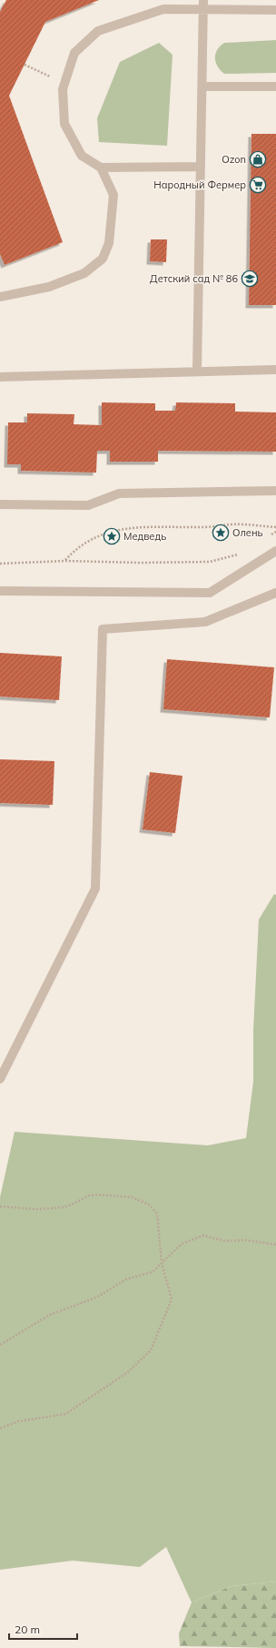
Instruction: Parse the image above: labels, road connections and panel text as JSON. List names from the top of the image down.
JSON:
{
  "places": {
    "shop": ["Ozon"],
    "supermarket": ["Народный Фермер"],
    "school or university": ["Детский сад № 86"],
    "place": ["Олень", "Медведь"]
  },
  "scale_bar": "20 m"
}
